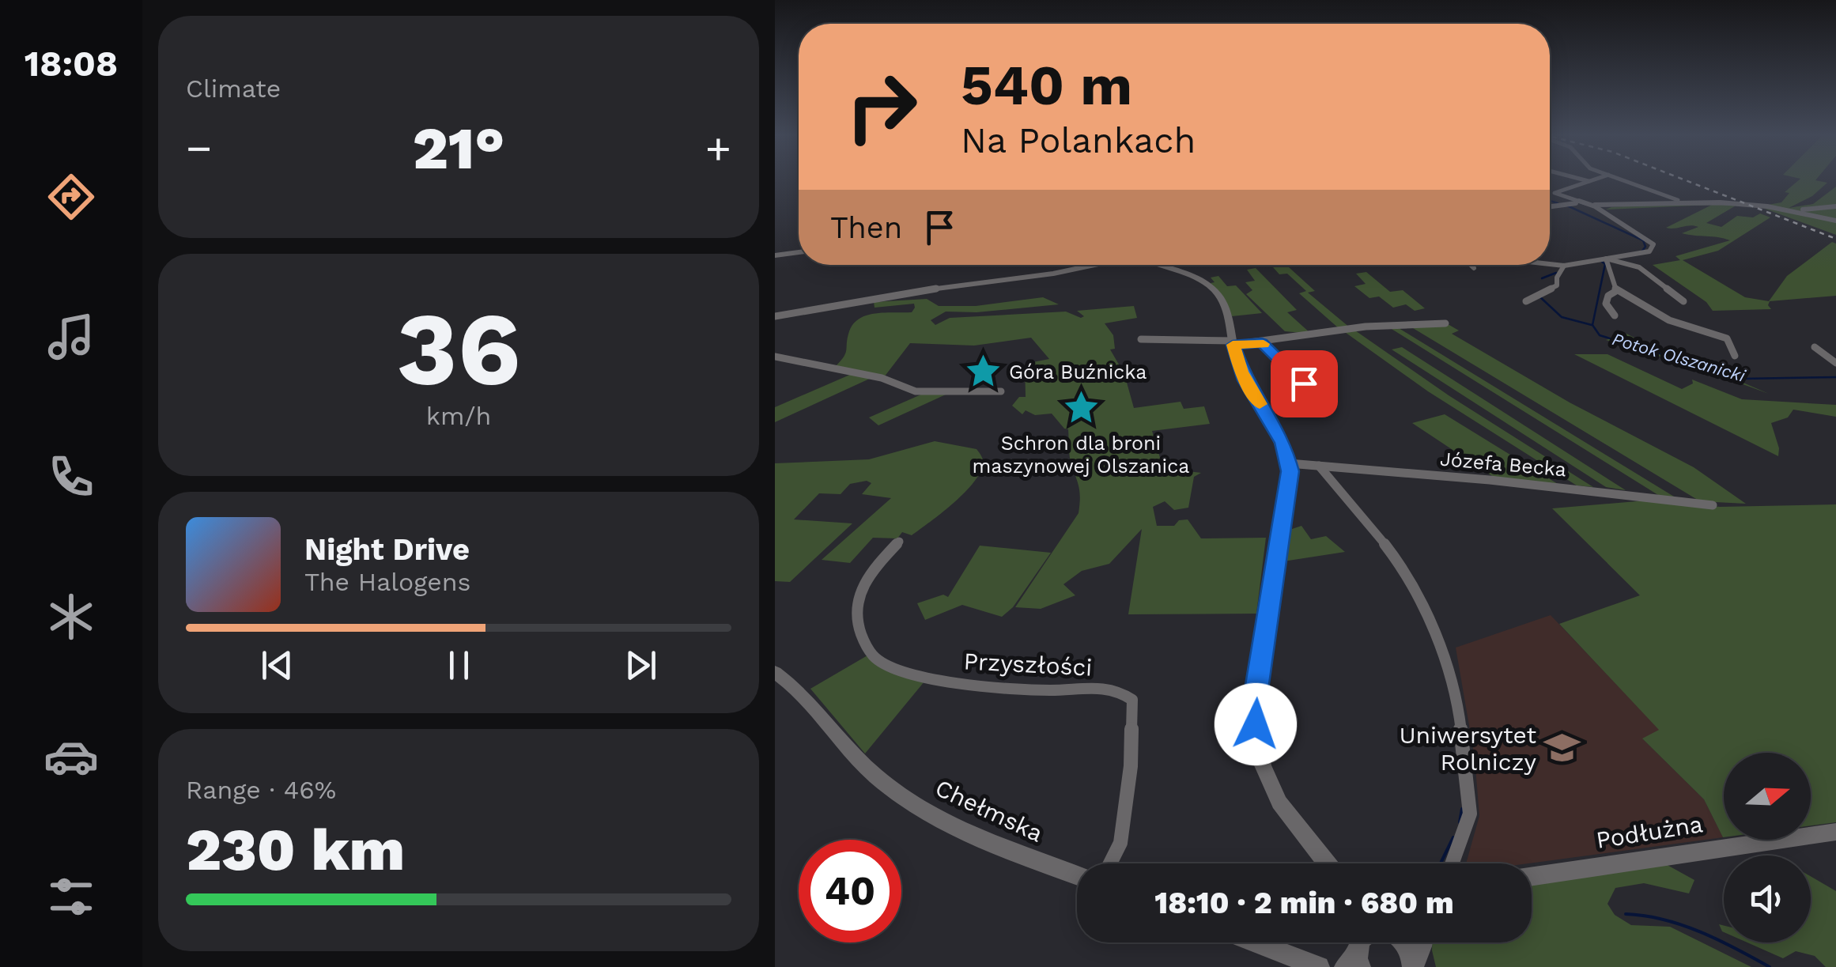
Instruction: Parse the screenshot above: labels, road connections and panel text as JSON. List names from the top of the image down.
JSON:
{
  "streets": {
    "street": [
      "Józefa Becka",
      "Przyszłości",
      "Chełmska",
      "Podłużna"
    ]
  },
  "water": ["Potok Olszanicki"],
  "places": {
    "place": ["Góra Buźnicka", "Schron dla broni maszynowej Olszanica"],
    "school or university": ["Uniwersytet Rolniczy"]
  },
  "north": "right",
  "page": {
    "tabs": "18:08",
    "tile": [
      "Climate",
      ["36", "km/h"],
      ["Range · 46%", "230 km"]
    ],
    "turn": ["540 m", "Na Polankach"],
    "heat": ["−", "21°", "+"],
    "then": "Then",
    "song": ["Night Drive", "The Halogens"],
    "limit": "40",
    "trip": "18:10 · 2 min · 680 m"
  }
}
